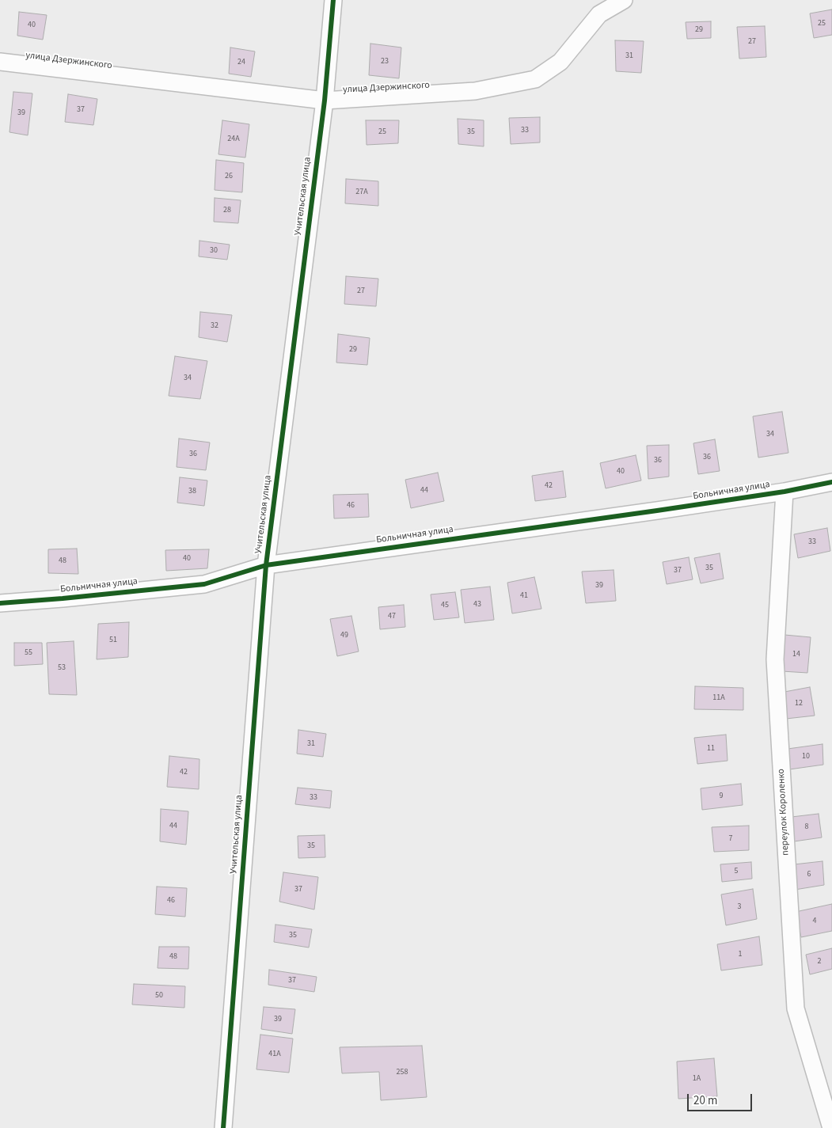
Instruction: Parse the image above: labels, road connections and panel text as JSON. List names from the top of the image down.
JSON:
{
  "streets": {
    "street": [
      "улица Дзержинского",
      "Учительская улица",
      "Больничная улица",
      "переулок Короленко"
    ]
  },
  "crossings": [
    ["улица Дзержинского", "Учительская улица"],
    ["Учительская улица", "Больничная улица"],
    ["Больничная улица", "переулок Короленко"]
  ],
  "house_numbers": [
    "25",
    "40",
    "29",
    "27",
    "31",
    "23",
    "24",
    "37",
    "39",
    "33",
    "25",
    "35",
    "24А",
    "26",
    "27А",
    "28",
    "30",
    "27",
    "32",
    "29",
    "34",
    "34",
    "36",
    "36",
    "36",
    "40",
    "42",
    "44",
    "38",
    "46",
    "33",
    "40",
    "48",
    "35",
    "37",
    "39",
    "41",
    "43",
    "45",
    "47",
    "49",
    "51",
    "55",
    "14",
    "53",
    "11А",
    "12",
    "31",
    "11",
    "10",
    "42",
    "9",
    "33",
    "44",
    "8",
    "7",
    "35",
    "5",
    "6",
    "37",
    "46",
    "3",
    "4",
    "35",
    "1",
    "48",
    "2",
    "37",
    "50",
    "39",
    "41А",
    "258",
    "1А"
  ],
  "scale_bar": "20 m"
}
